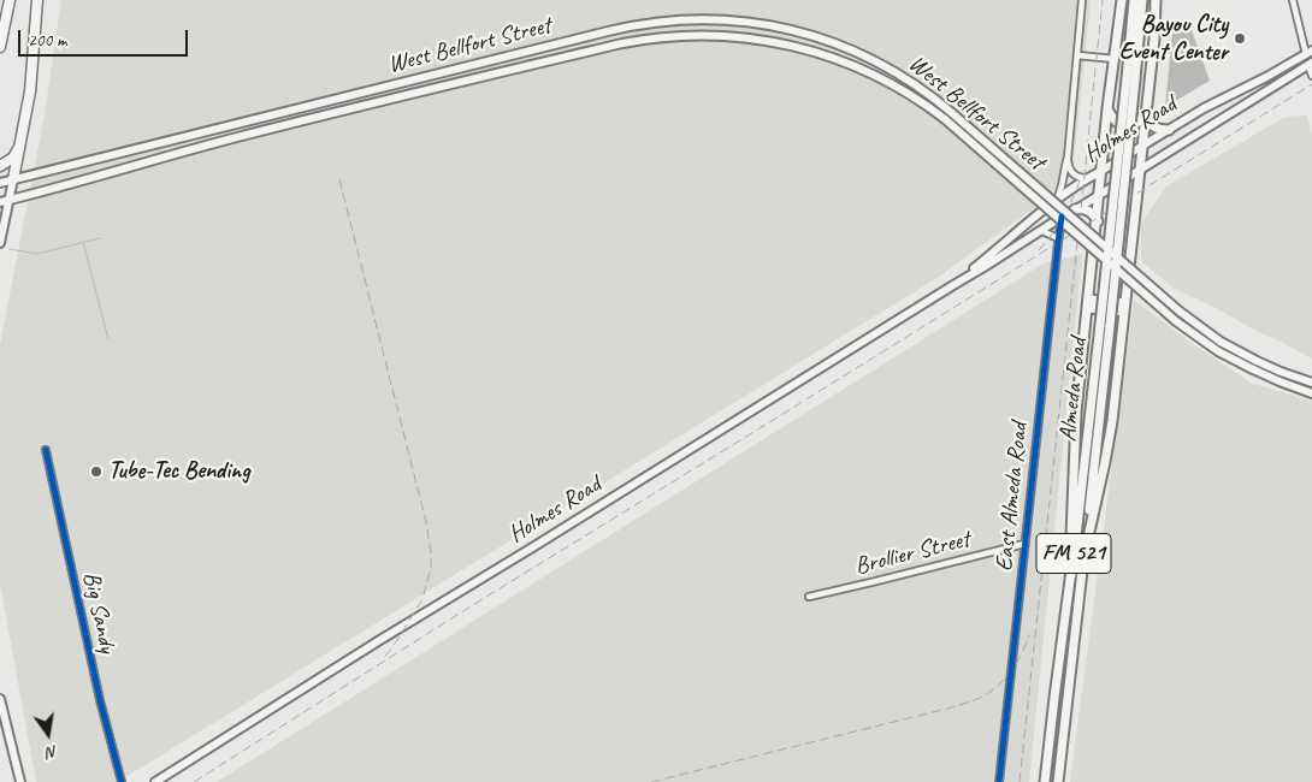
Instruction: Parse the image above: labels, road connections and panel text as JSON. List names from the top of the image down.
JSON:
{
  "streets": {
    "main road": [
      "West Bellfort Street",
      "Holmes Road",
      "Almeda Road",
      "FM 521"
    ],
    "street": ["East Almeda Road", "Brollier Street", "Big Sandy"]
  },
  "crossings": [
    ["Holmes Road", "East Almeda Road"],
    ["East Almeda Road", "Brollier Street"]
  ],
  "places": ["Bayou City Event Center", "Tube-Tec Bending"],
  "scale_bar": "200 m",
  "north": "bottom"
}
